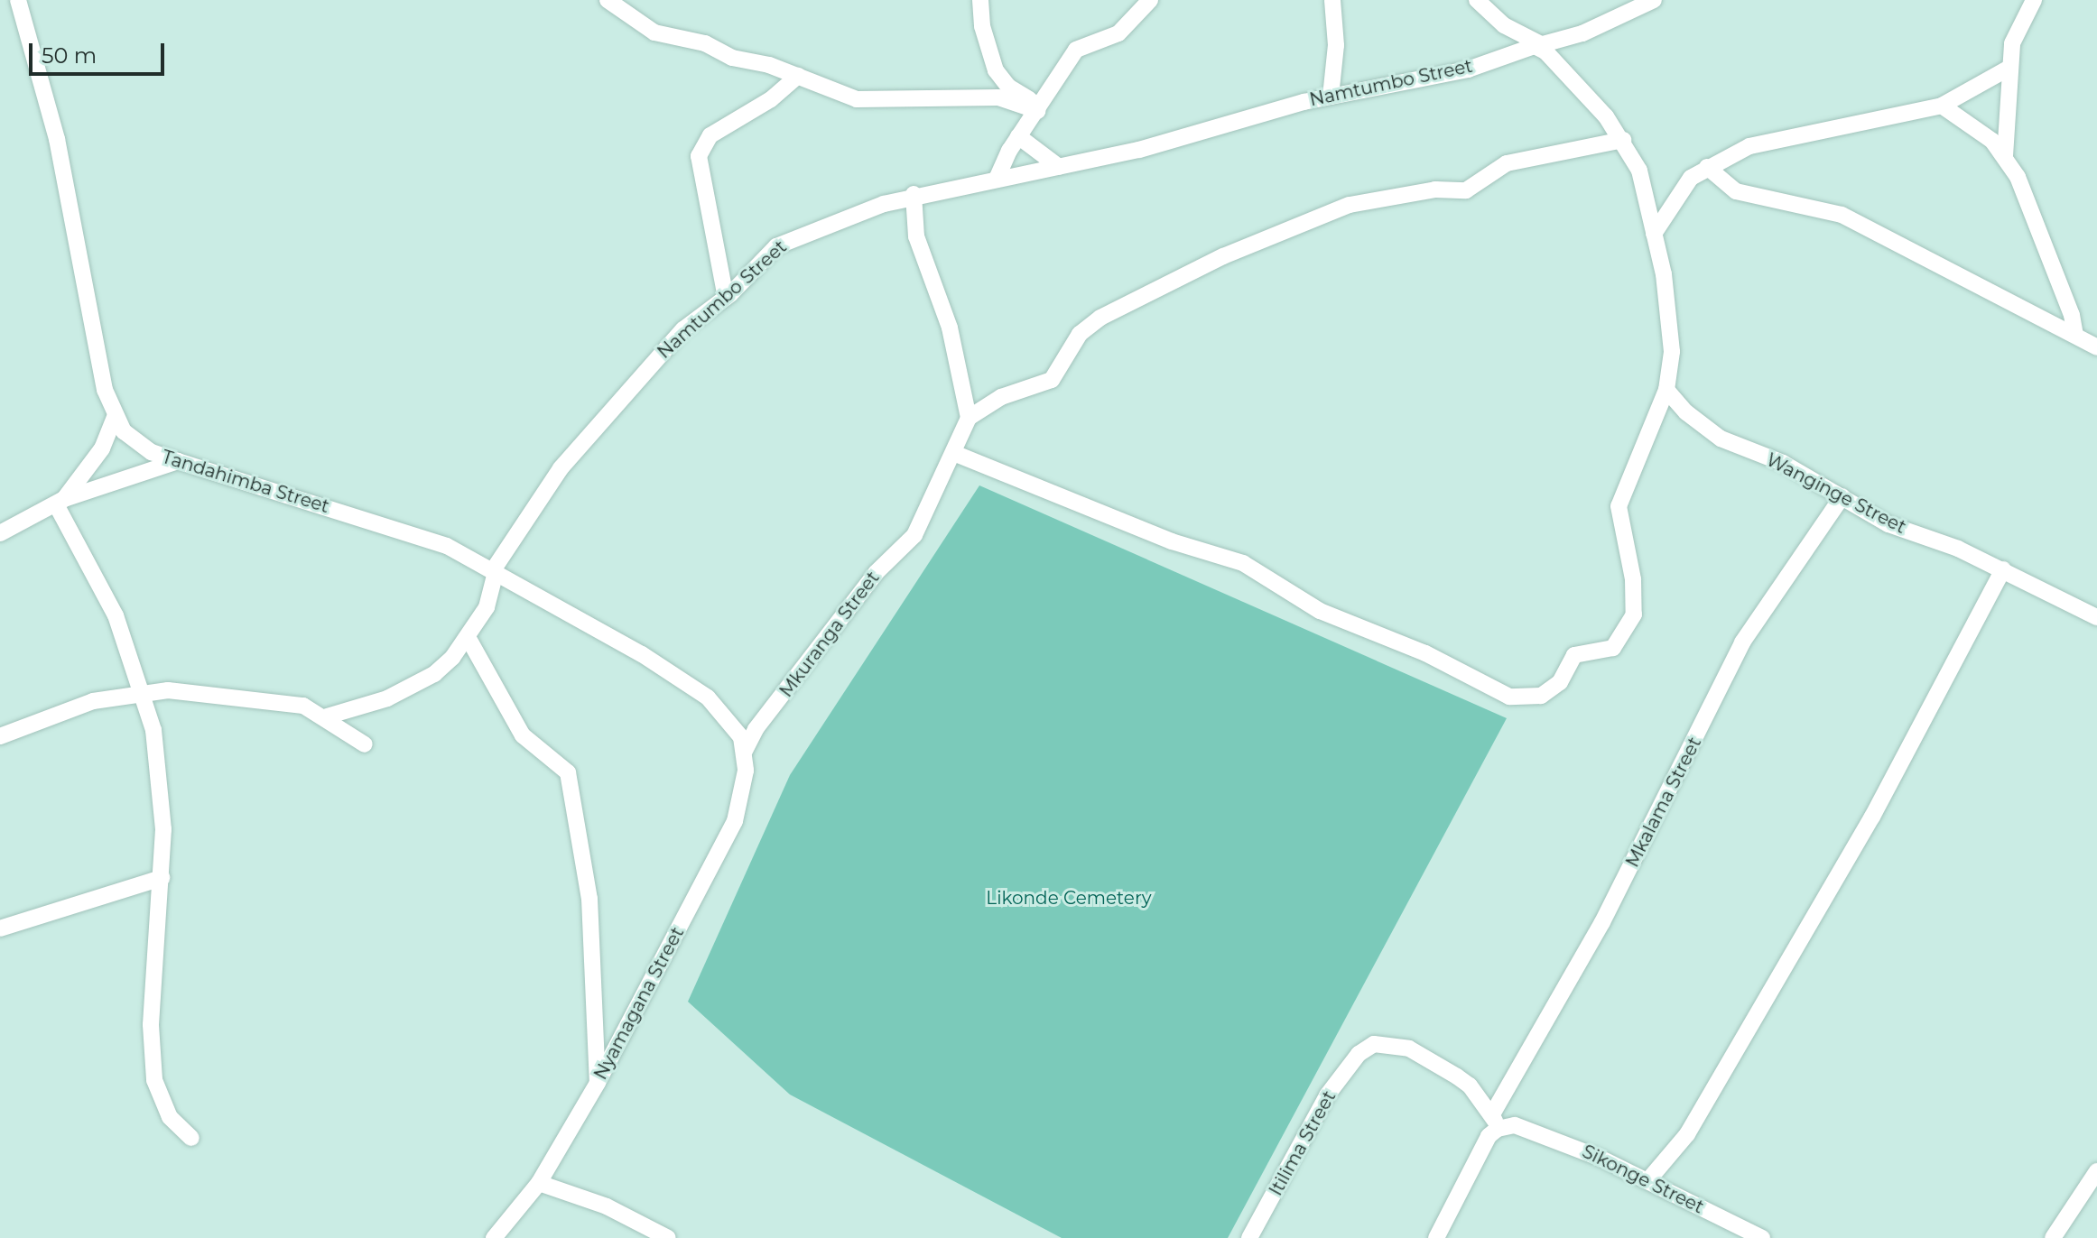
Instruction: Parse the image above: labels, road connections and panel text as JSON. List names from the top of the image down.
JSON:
{
  "streets": {
    "street": [
      "Namtumbo Street",
      "Tandahimba Street",
      "Wanginge Street",
      "Mkuranga Street",
      "Mkalama Street",
      "Nyamagana Street",
      "Itilima Street",
      "Sikonge Street"
    ]
  },
  "crossings": [
    ["Namtumbo Street", "Tandahimba Street"],
    ["Tandahimba Street", "Mkuranga Street"],
    ["Tandahimba Street", "Nyamagana Street"],
    ["Wanginge Street", "Mkalama Street"],
    ["Mkuranga Street", "Nyamagana Street"],
    ["Mkalama Street", "Itilima Street"],
    ["Mkalama Street", "Sikonge Street"],
    ["Itilima Street", "Sikonge Street"]
  ],
  "parks": ["Likonde Cemetery"],
  "scale_bar": "50 m"
}
